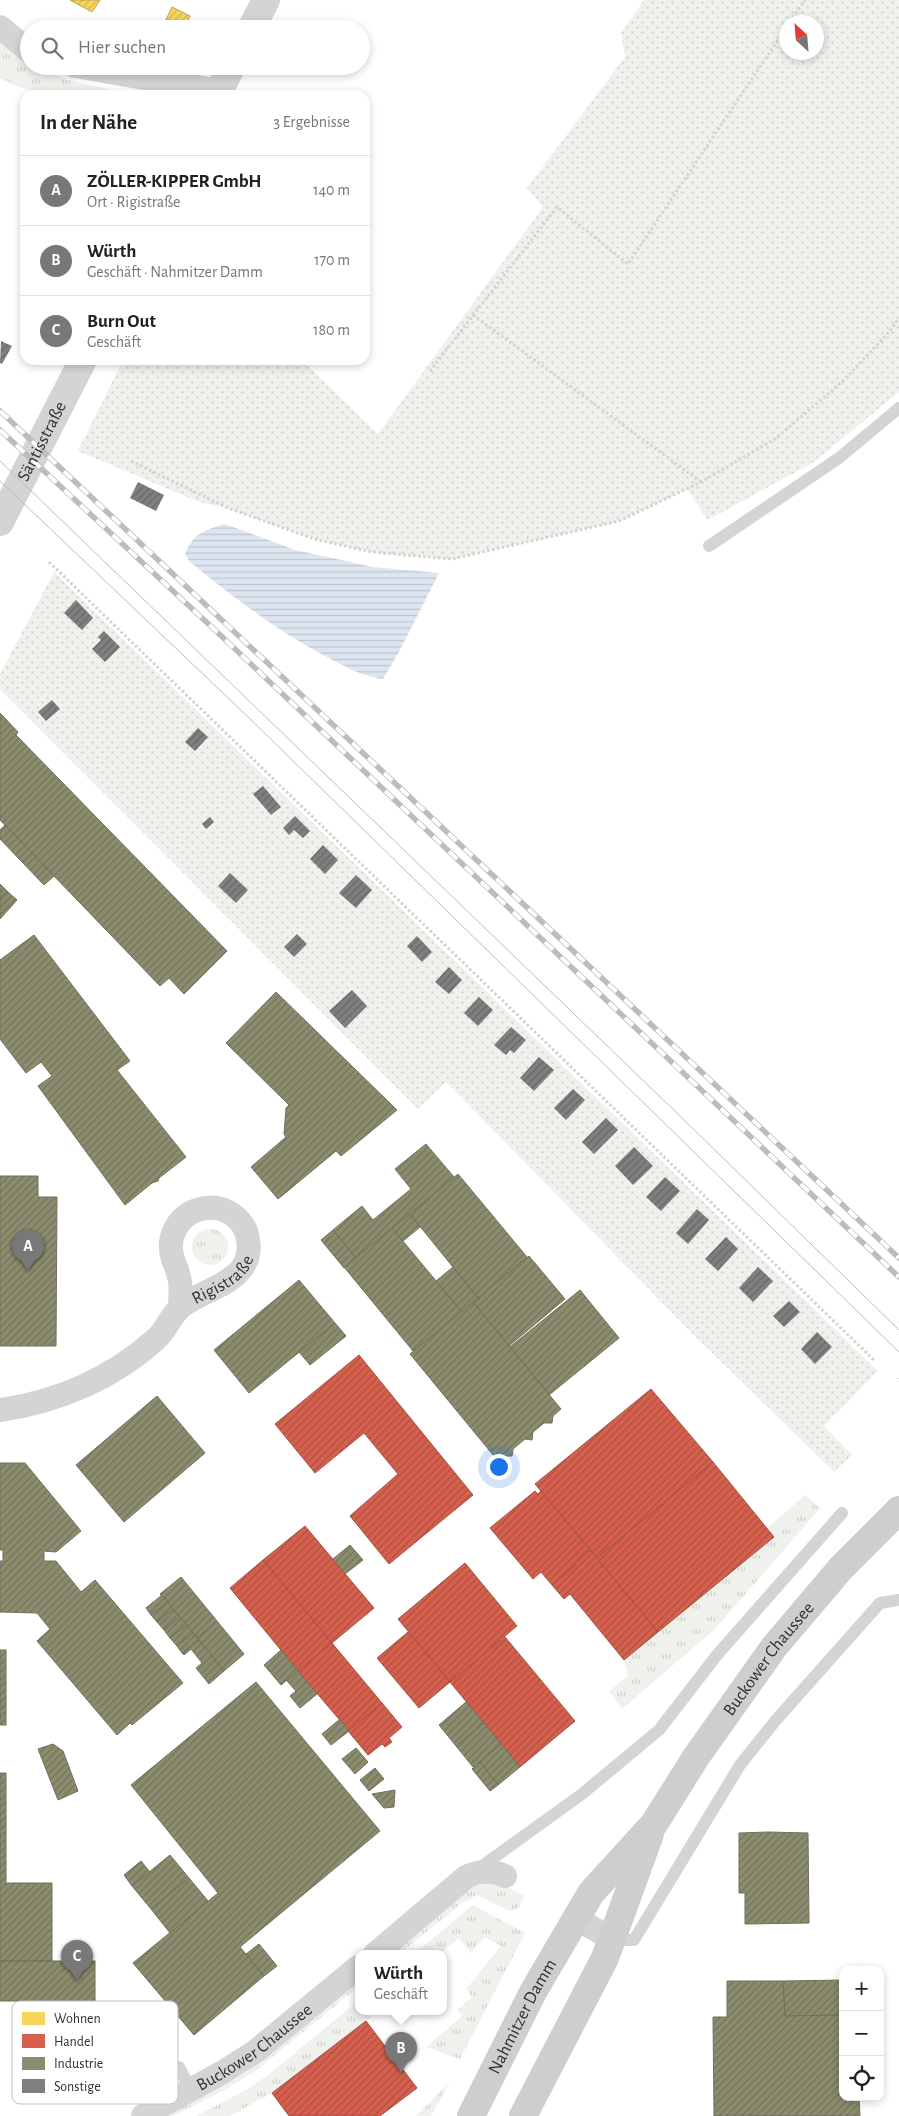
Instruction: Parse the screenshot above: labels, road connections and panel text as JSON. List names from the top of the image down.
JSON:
{
  "streets": {
    "main road": ["Buckower Chaussee", "Nahmitzer Damm"],
    "street": ["Säntisstraße", "Rigistraße"]
  },
  "crossings": [
    ["Buckower Chaussee", "Nahmitzer Damm"]
  ],
  "legend": [
    "Wohnen",
    "Handel",
    "Industrie",
    "Sonstige"
  ],
  "north": "top left",
  "page": {
    "search": "Hier suchen",
    "heading": ["In der Nähe", "3 Ergebnisse"],
    "list": [
      {
        "mark": "A",
        "name": "ZÖLLER-KIPPER GmbH",
        "note": "Ort · Rigistraße",
        "value": "140 m"
      },
      {
        "mark": "B",
        "name": "Würth",
        "note": "Geschäft · Nahmitzer Damm",
        "value": "170 m"
      },
      {
        "mark": "C",
        "name": "Burn Out",
        "note": "Geschäft",
        "value": "180 m"
      }
    ],
    "pins": ["A", "C", "B"],
    "popup": ["Würth", "Geschäft"],
    "map_buttons": ["+", "−"]
  }
}
